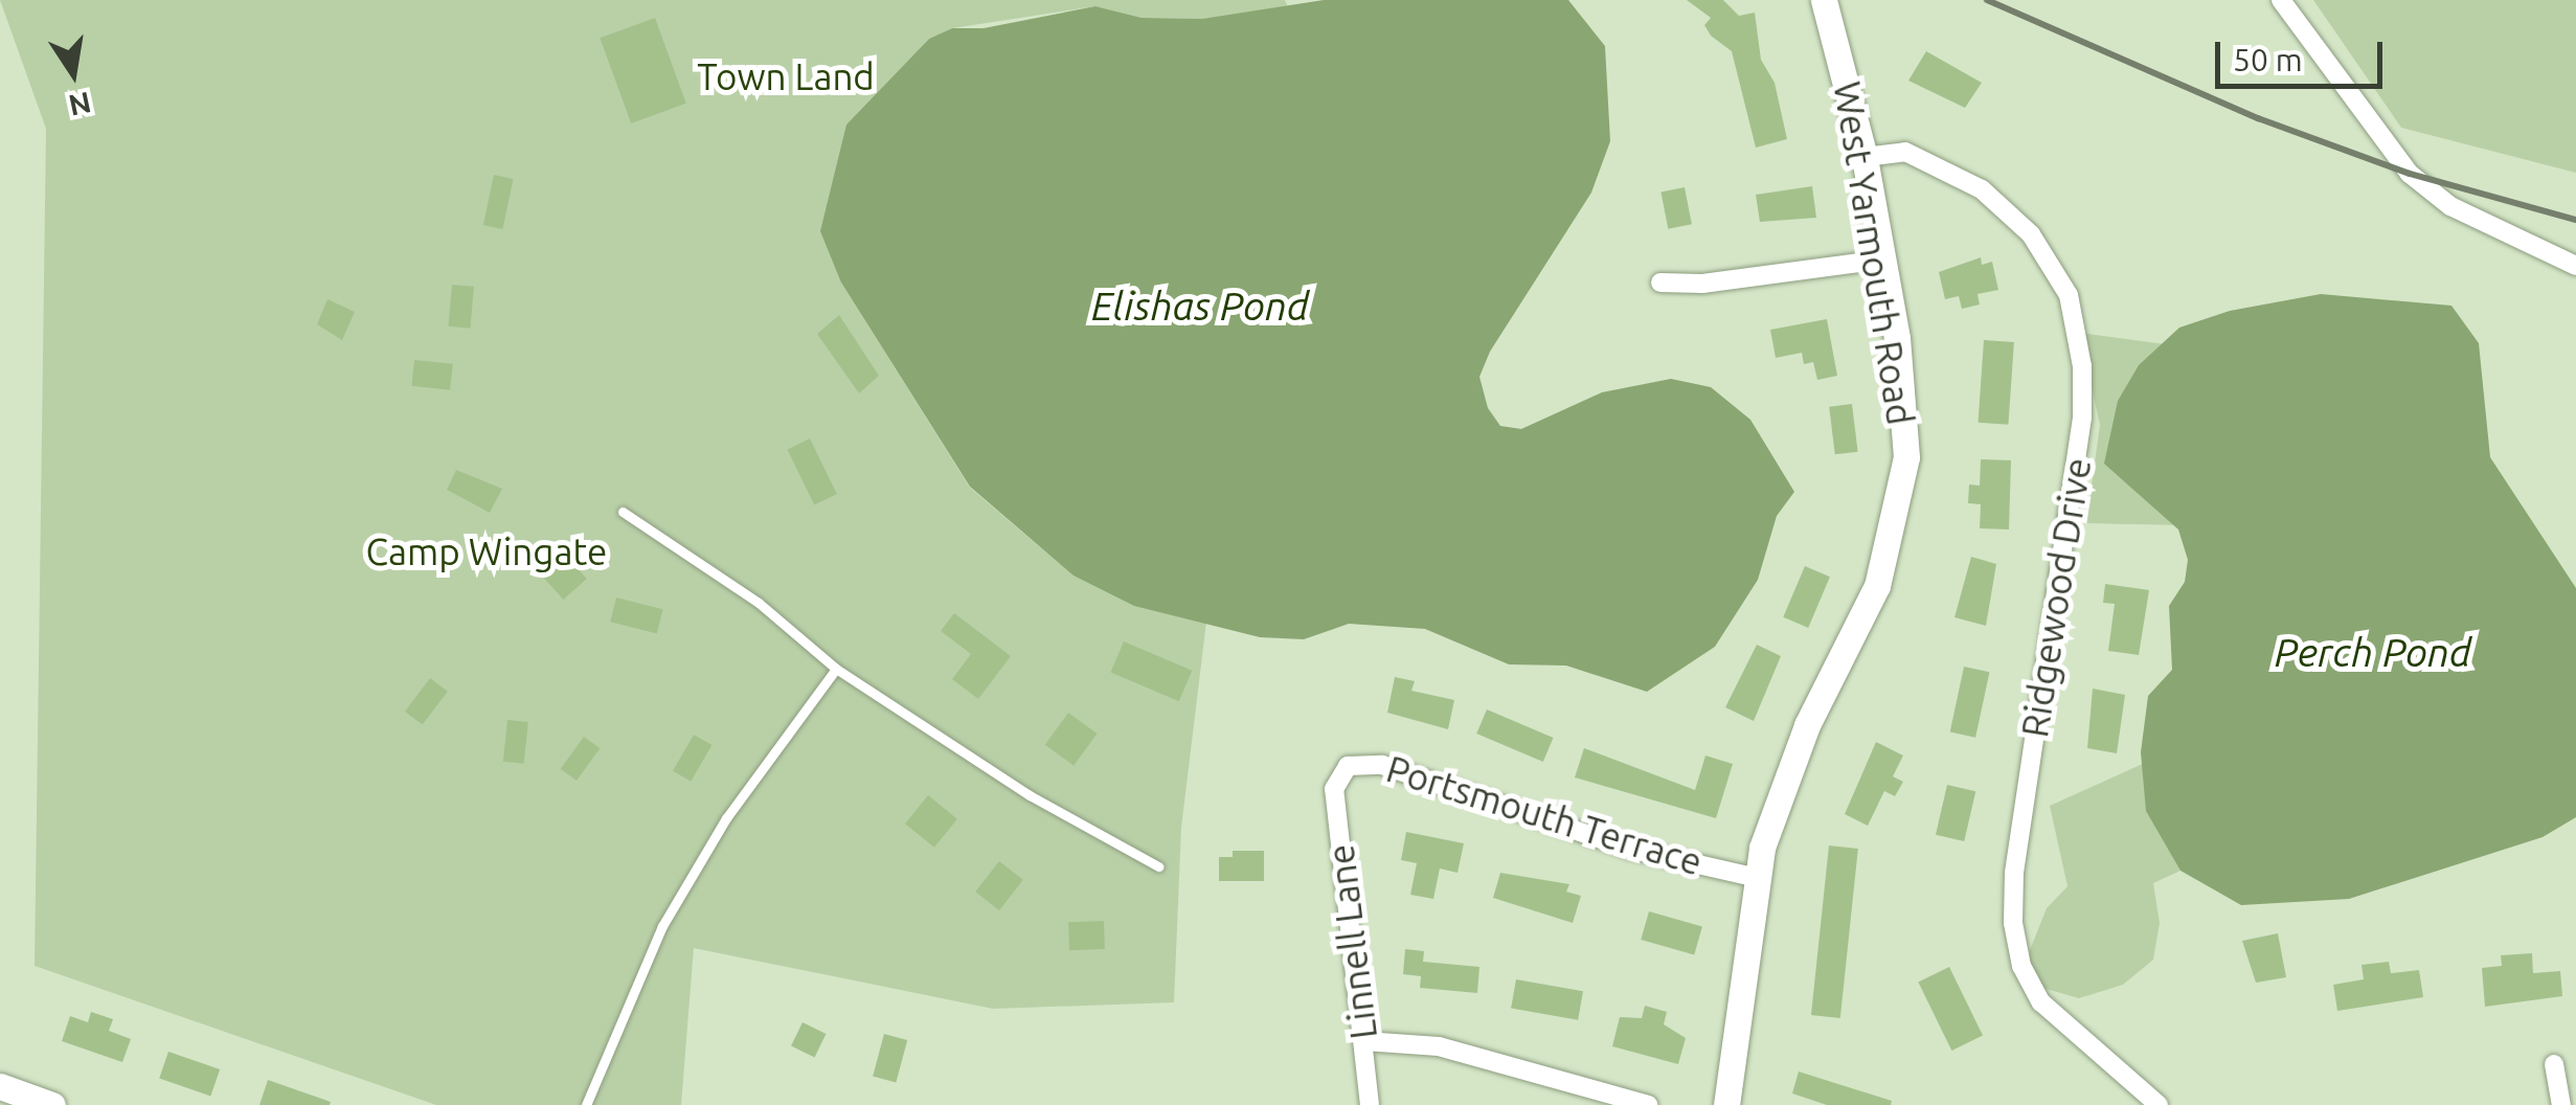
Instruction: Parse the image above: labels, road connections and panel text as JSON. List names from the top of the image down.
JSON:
{
  "streets": {
    "main road": ["West Yarmouth Road"],
    "street": ["Ridgewood Drive", "Portsmouth Terrace", "Linnell Lane"]
  },
  "crossings": [
    ["West Yarmouth Road", "Ridgewood Drive"],
    ["West Yarmouth Road", "Portsmouth Terrace"],
    ["Portsmouth Terrace", "Linnell Lane"]
  ],
  "water": ["Elishas Pond", "Perch Pond"],
  "parks": ["Town Land", "Camp Wingate"],
  "scale_bar": "50 m",
  "north": "bottom"
}
